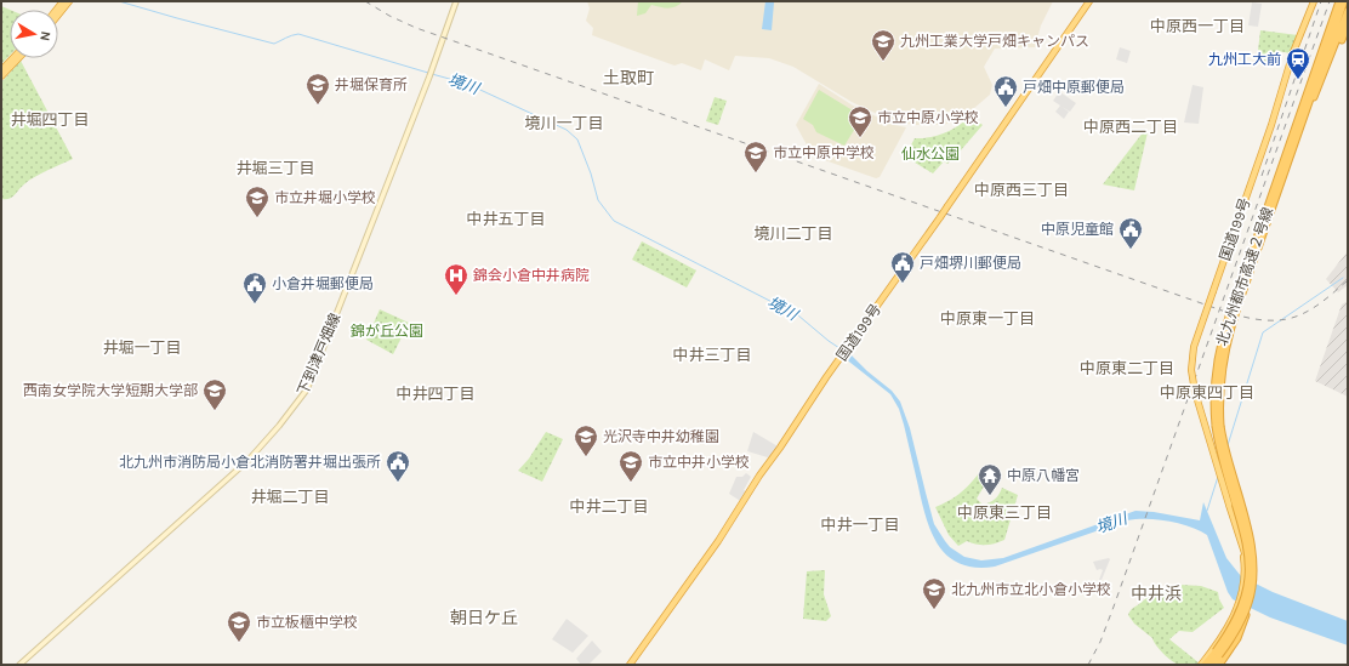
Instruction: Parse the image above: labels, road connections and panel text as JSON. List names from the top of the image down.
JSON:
{
  "streets": {
    "highway": ["国道199号", "北九州都市高速２号線"],
    "main road": ["下到津戸畑線"]
  },
  "districts": [
    "中原西一丁目",
    "土取町",
    "井堀四丁目",
    "境川一丁目",
    "中原西二丁目",
    "井堀三丁目",
    "中原西三丁目",
    "中井五丁目",
    "境川二丁目",
    "中原東一丁目",
    "井堀一丁目",
    "中井三丁目",
    "中原東二丁目",
    "中原東四丁目",
    "中井四丁目",
    "井堀二丁目",
    "中井二丁目",
    "中原東三丁目",
    "中井一丁目",
    "中井浜",
    "朝日ケ丘"
  ],
  "water": ["境川"],
  "parks": ["仙水公園", "錦が丘公園"],
  "places": {
    "school or university": [
      "九州工業大学戸畑キャンパス",
      "井堀保育所",
      "市立中原小学校",
      "市立中原中学校",
      "市立井堀小学校",
      "西南女学院大学短期大学部",
      "光沢寺中井幼稚園",
      "市立中井小学校",
      "北九州市立北小倉小学校",
      "市立板櫃中学校"
    ],
    "station": ["九州工大前"],
    "public building": [
      "戸畑中原郵便局",
      "中原児童館",
      "戸畑堺川郵便局",
      "小倉井堀郵便局",
      "北九州市消防局小倉北消防署井堀出張所"
    ],
    "hospital": ["錦会小倉中井病院"],
    "temple": ["中原八幡宮"]
  },
  "north": "right"
}
